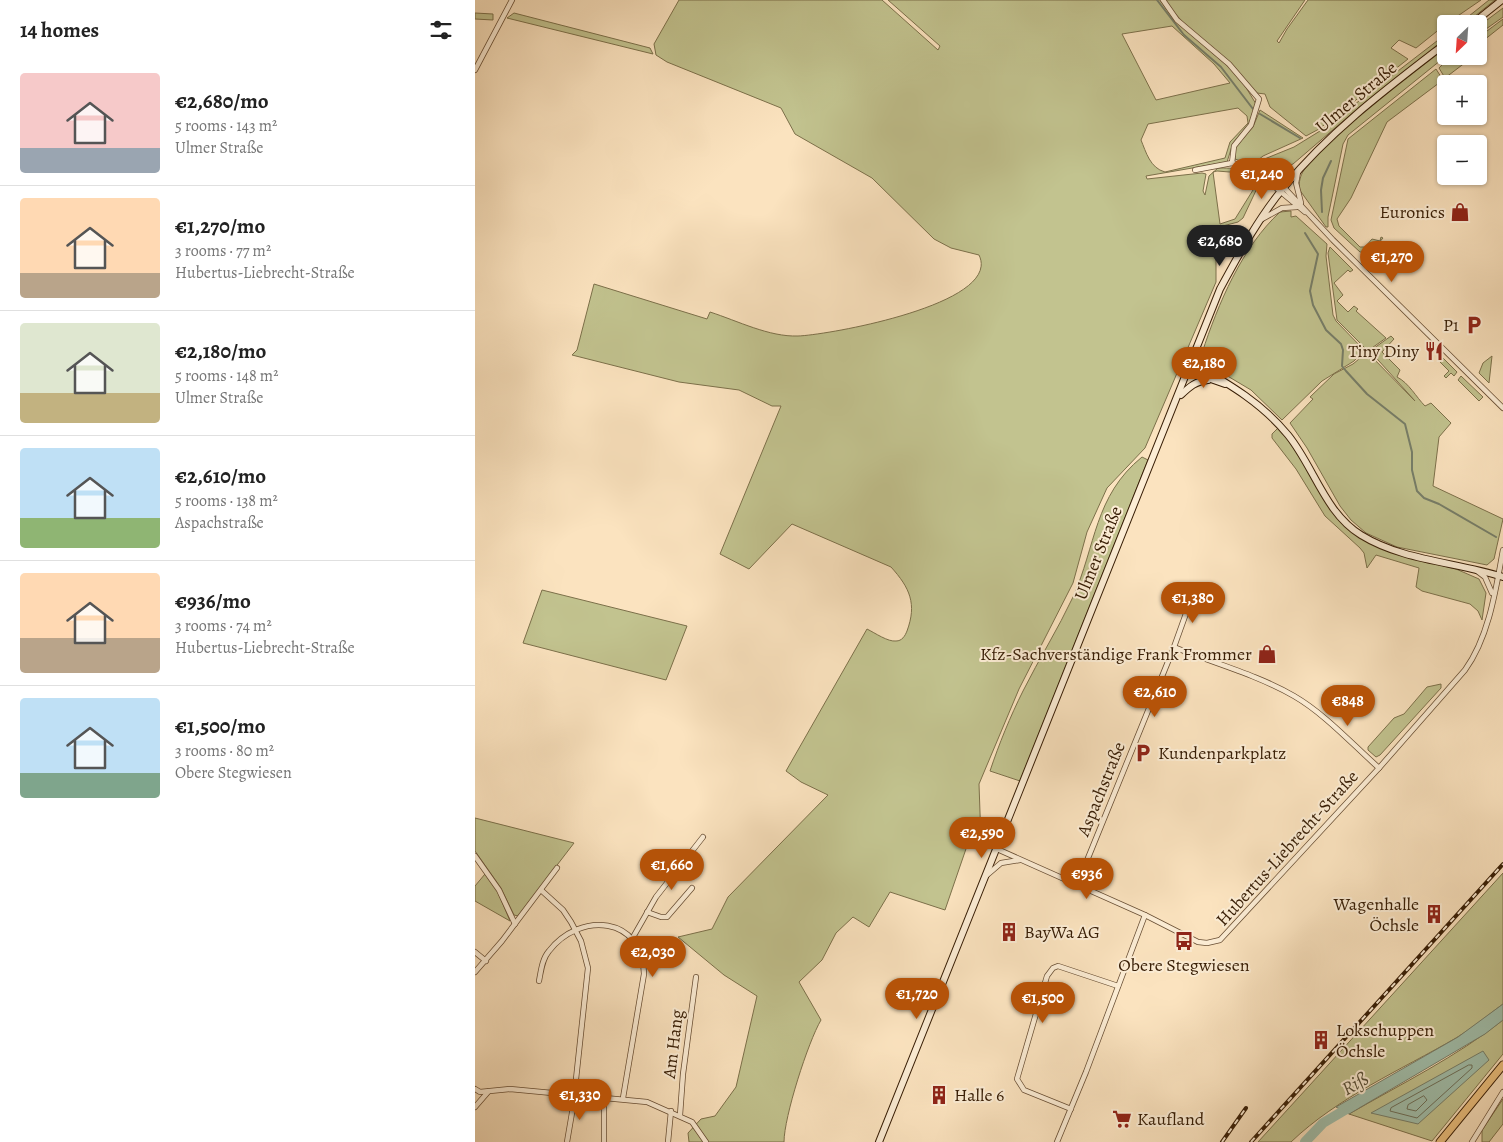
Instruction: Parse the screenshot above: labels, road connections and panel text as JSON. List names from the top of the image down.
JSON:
{
  "streets": {
    "main road": ["Ulmer Straße"],
    "street": ["Aspachstraße", "Hubertus-Liebrecht-Straße", "Am Hang"]
  },
  "crossings": [
    ["Ulmer Straße", "Hubertus-Liebrecht-Straße"],
    ["Aspachstraße", "Hubertus-Liebrecht-Straße"]
  ],
  "water": ["Riß"],
  "places": {
    "shop": ["Euronics", "Kfz-Sachverständige Frank Frommer"],
    "parking": ["P1", "Kundenparkplatz"],
    "restaurant": ["Tiny Diny"],
    "building": [
      "Wagenhalle Öchsle",
      "BayWa AG",
      "Lokschuppen Öchsle",
      "Halle 6"
    ],
    "bus stop": ["Obere Stegwiesen"],
    "supermarket": ["Kaufland"]
  },
  "north": "bottom left",
  "page": {
    "heading": "14 homes",
    "map_buttons": ["+", "−"],
    "list": [
      {
        "name": "€2,680/mo",
        "note": "5 rooms · 143 m² · Ulmer Straße"
      },
      {
        "name": "€1,270/mo",
        "note": "3 rooms · 77 m² · Hubertus-Liebrecht-Straße"
      },
      {
        "name": "€2,180/mo",
        "note": "5 rooms · 148 m² · Ulmer Straße"
      },
      {
        "name": "€2,610/mo",
        "note": "5 rooms · 138 m² · Aspachstraße"
      },
      {
        "name": "€936/mo",
        "note": "3 rooms · 74 m² · Hubertus-Liebrecht-Straße"
      },
      {
        "name": "€1,500/mo",
        "note": "3 rooms · 80 m² · Obere Stegwiesen"
      }
    ],
    "price": [
      "€1,240",
      "€2,680",
      "€1,270",
      "€2,180",
      "€1,380",
      "€2,610",
      "€848",
      "€2,590",
      "€1,660",
      "€936",
      "€2,030",
      "€1,720",
      "€1,500",
      "€1,330"
    ]
  }
}
